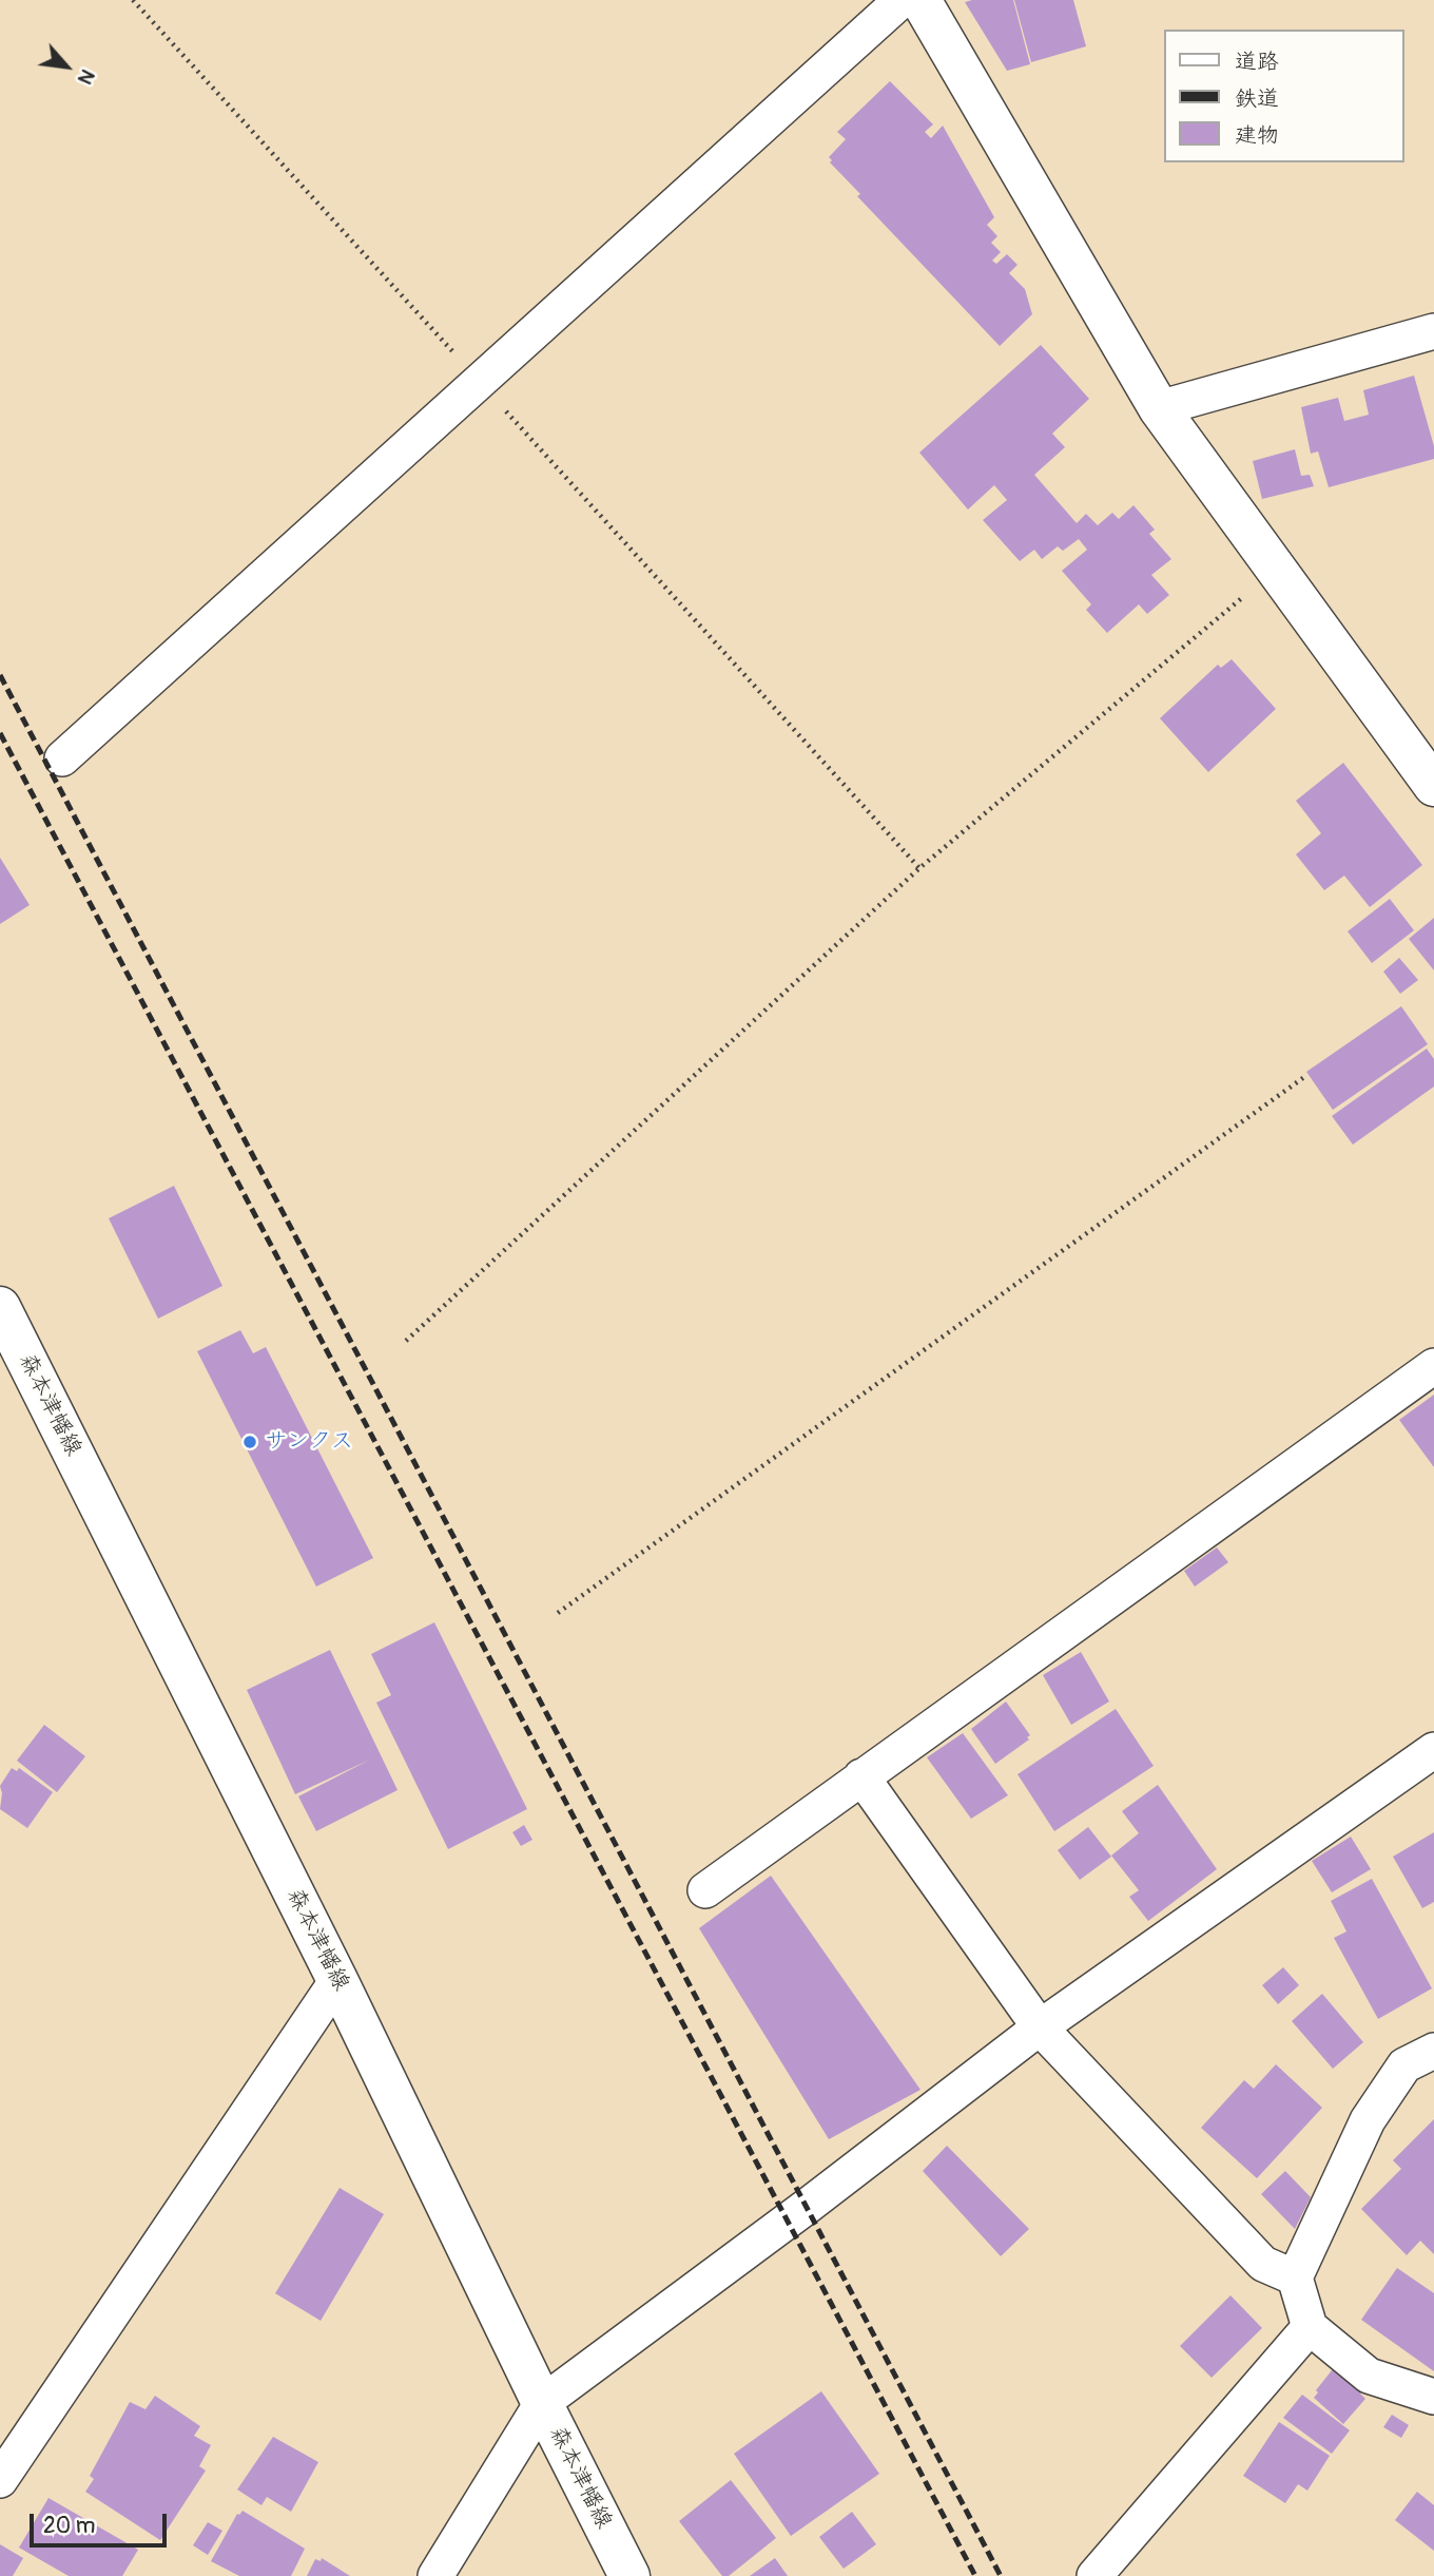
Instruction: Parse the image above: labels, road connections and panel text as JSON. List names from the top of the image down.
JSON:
{
  "streets": {
    "main road": ["森本津幡線"]
  },
  "places": ["サンクス"],
  "legend": ["道路", "鉄道", "建物"],
  "scale_bar": "20 m",
  "north": "bottom right"
}
